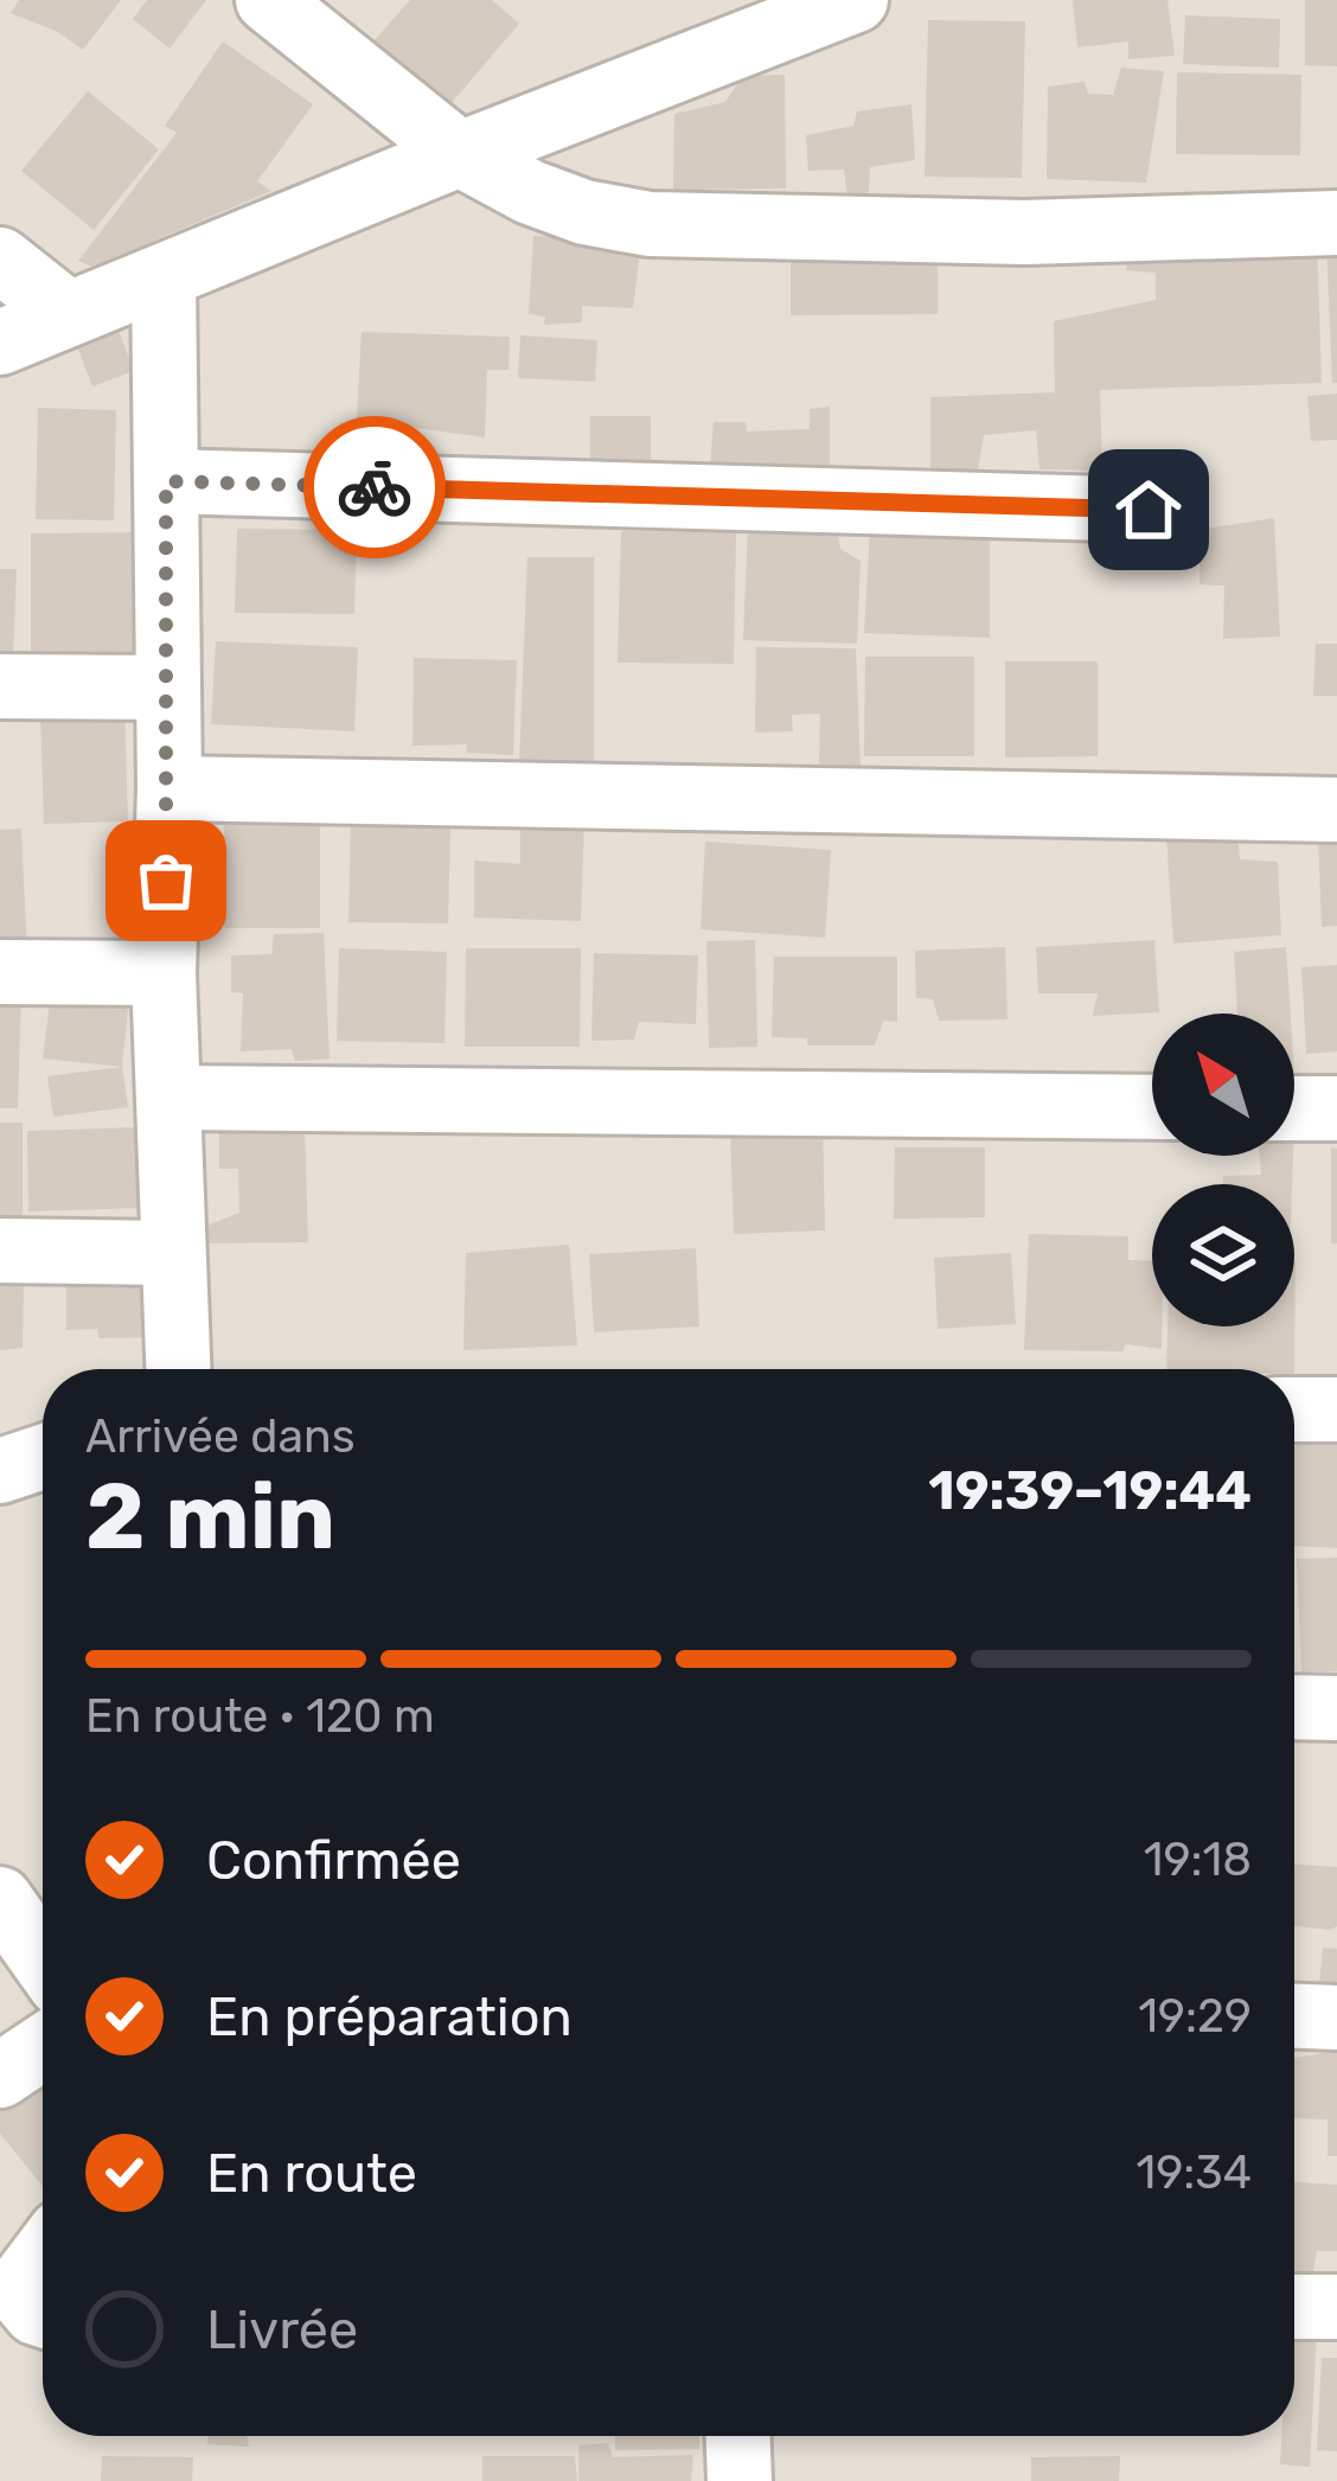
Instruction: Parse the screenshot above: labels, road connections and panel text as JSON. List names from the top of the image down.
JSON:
{
  "north": "top left",
  "page": {
    "heading": ["2 min", "Arrivée dans", "19:39–19:44"],
    "bar": "En route · 120 m",
    "list": [
      ["Confirmée", "19:18"],
      ["En préparation", "19:29"],
      ["En route", "19:34"],
      "Livrée"
    ]
  }
}
